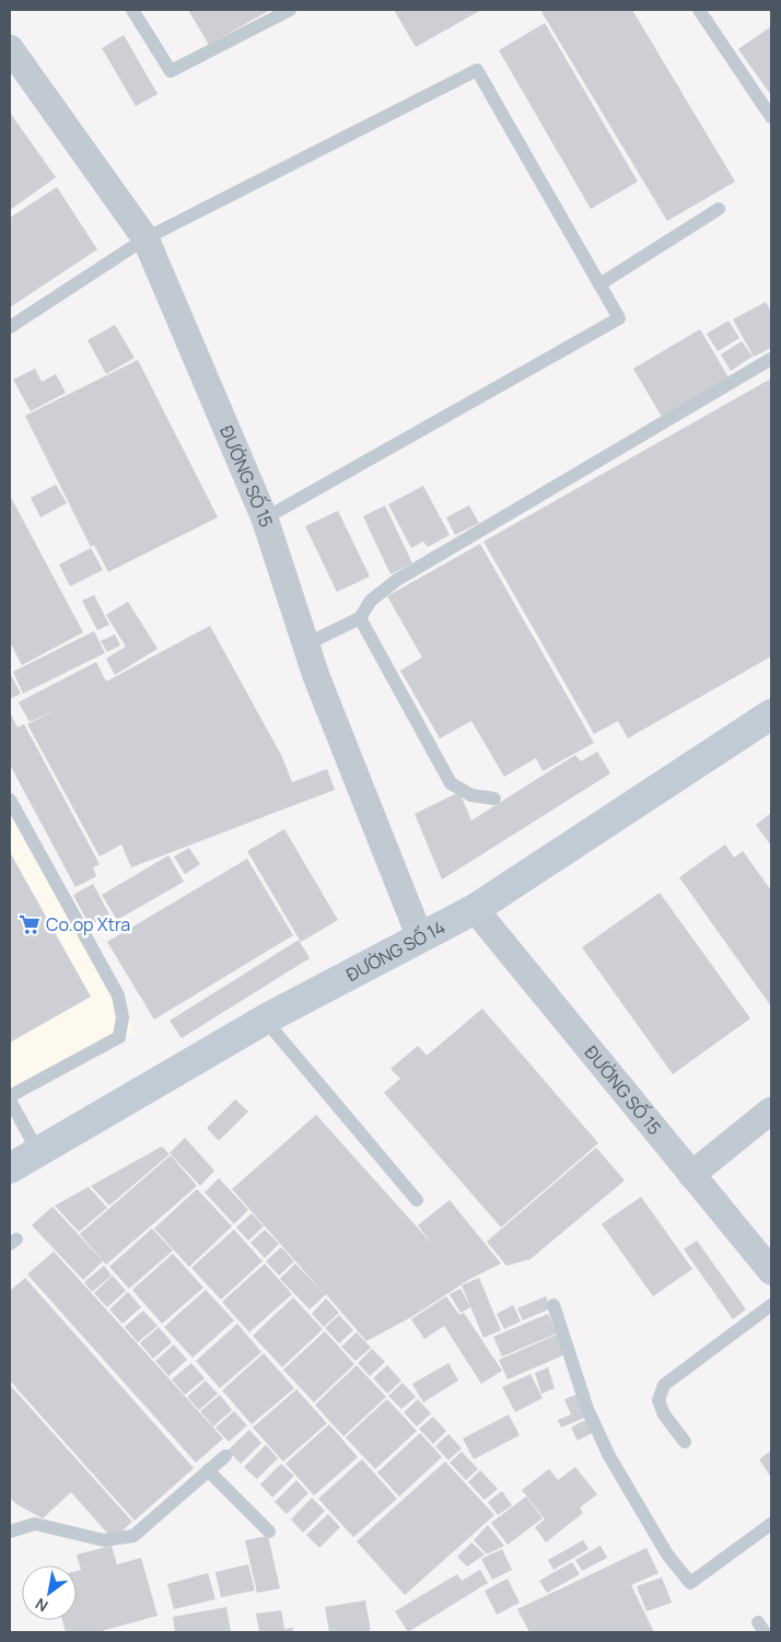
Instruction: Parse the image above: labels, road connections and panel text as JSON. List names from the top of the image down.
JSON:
{
  "streets": {
    "street": ["ĐƯỜNG SỐ 15", "ĐƯỜNG SỐ 14"]
  },
  "crossings": [
    ["ĐƯỜNG SỐ 15", "ĐƯỜNG SỐ 14"]
  ],
  "places": {
    "supermarket": ["Co.op Xtra"]
  },
  "north": "bottom left"
}
